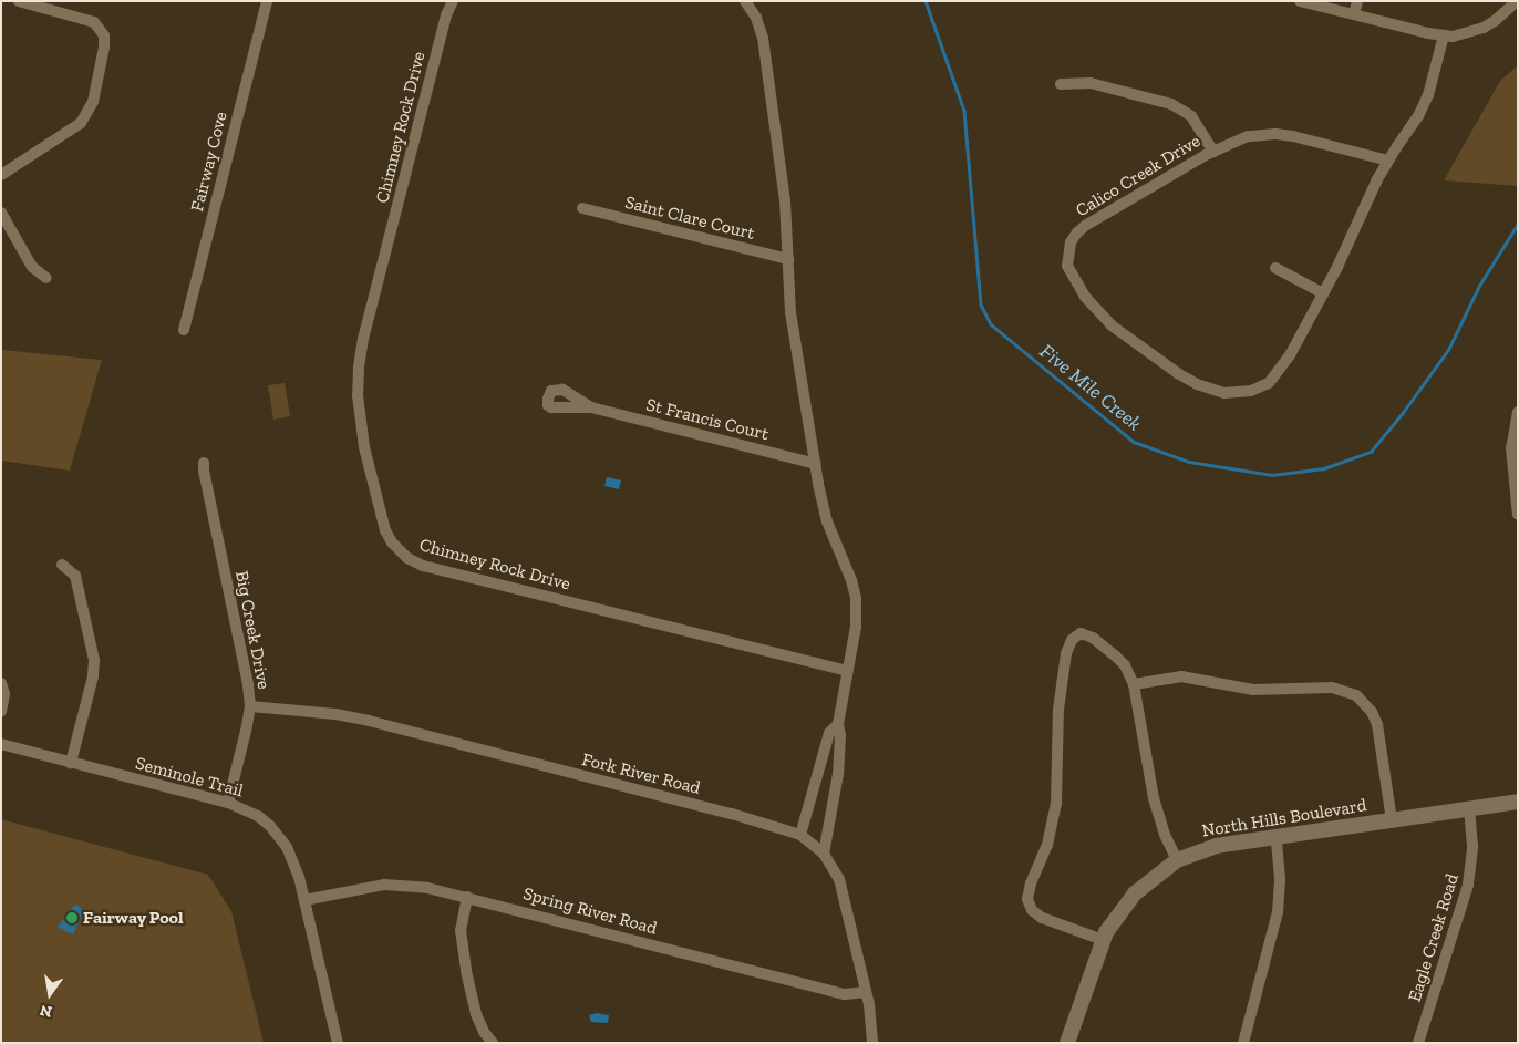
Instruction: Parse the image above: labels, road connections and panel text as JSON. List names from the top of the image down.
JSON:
{
  "streets": {
    "street": [
      "Chimney Rock Drive",
      "Fairway Cove",
      "Calico Creek Drive",
      "Saint Clare Court",
      "St Francis Court",
      "Big Creek Drive",
      "Fork River Road",
      "Seminole Trail",
      "North Hills Boulevard",
      "Spring River Road",
      "Eagle Creek Road"
    ]
  },
  "crossings": [
    ["Big Creek Drive", "Fork River Road"],
    ["Big Creek Drive", "Seminole Trail"],
    ["Fork River Road", "Spring River Road"],
    ["Seminole Trail", "Spring River Road"],
    ["North Hills Boulevard", "Eagle Creek Road"]
  ],
  "water": ["Five Mile Creek"],
  "places": ["Fairway Pool"],
  "north": "bottom"
}
